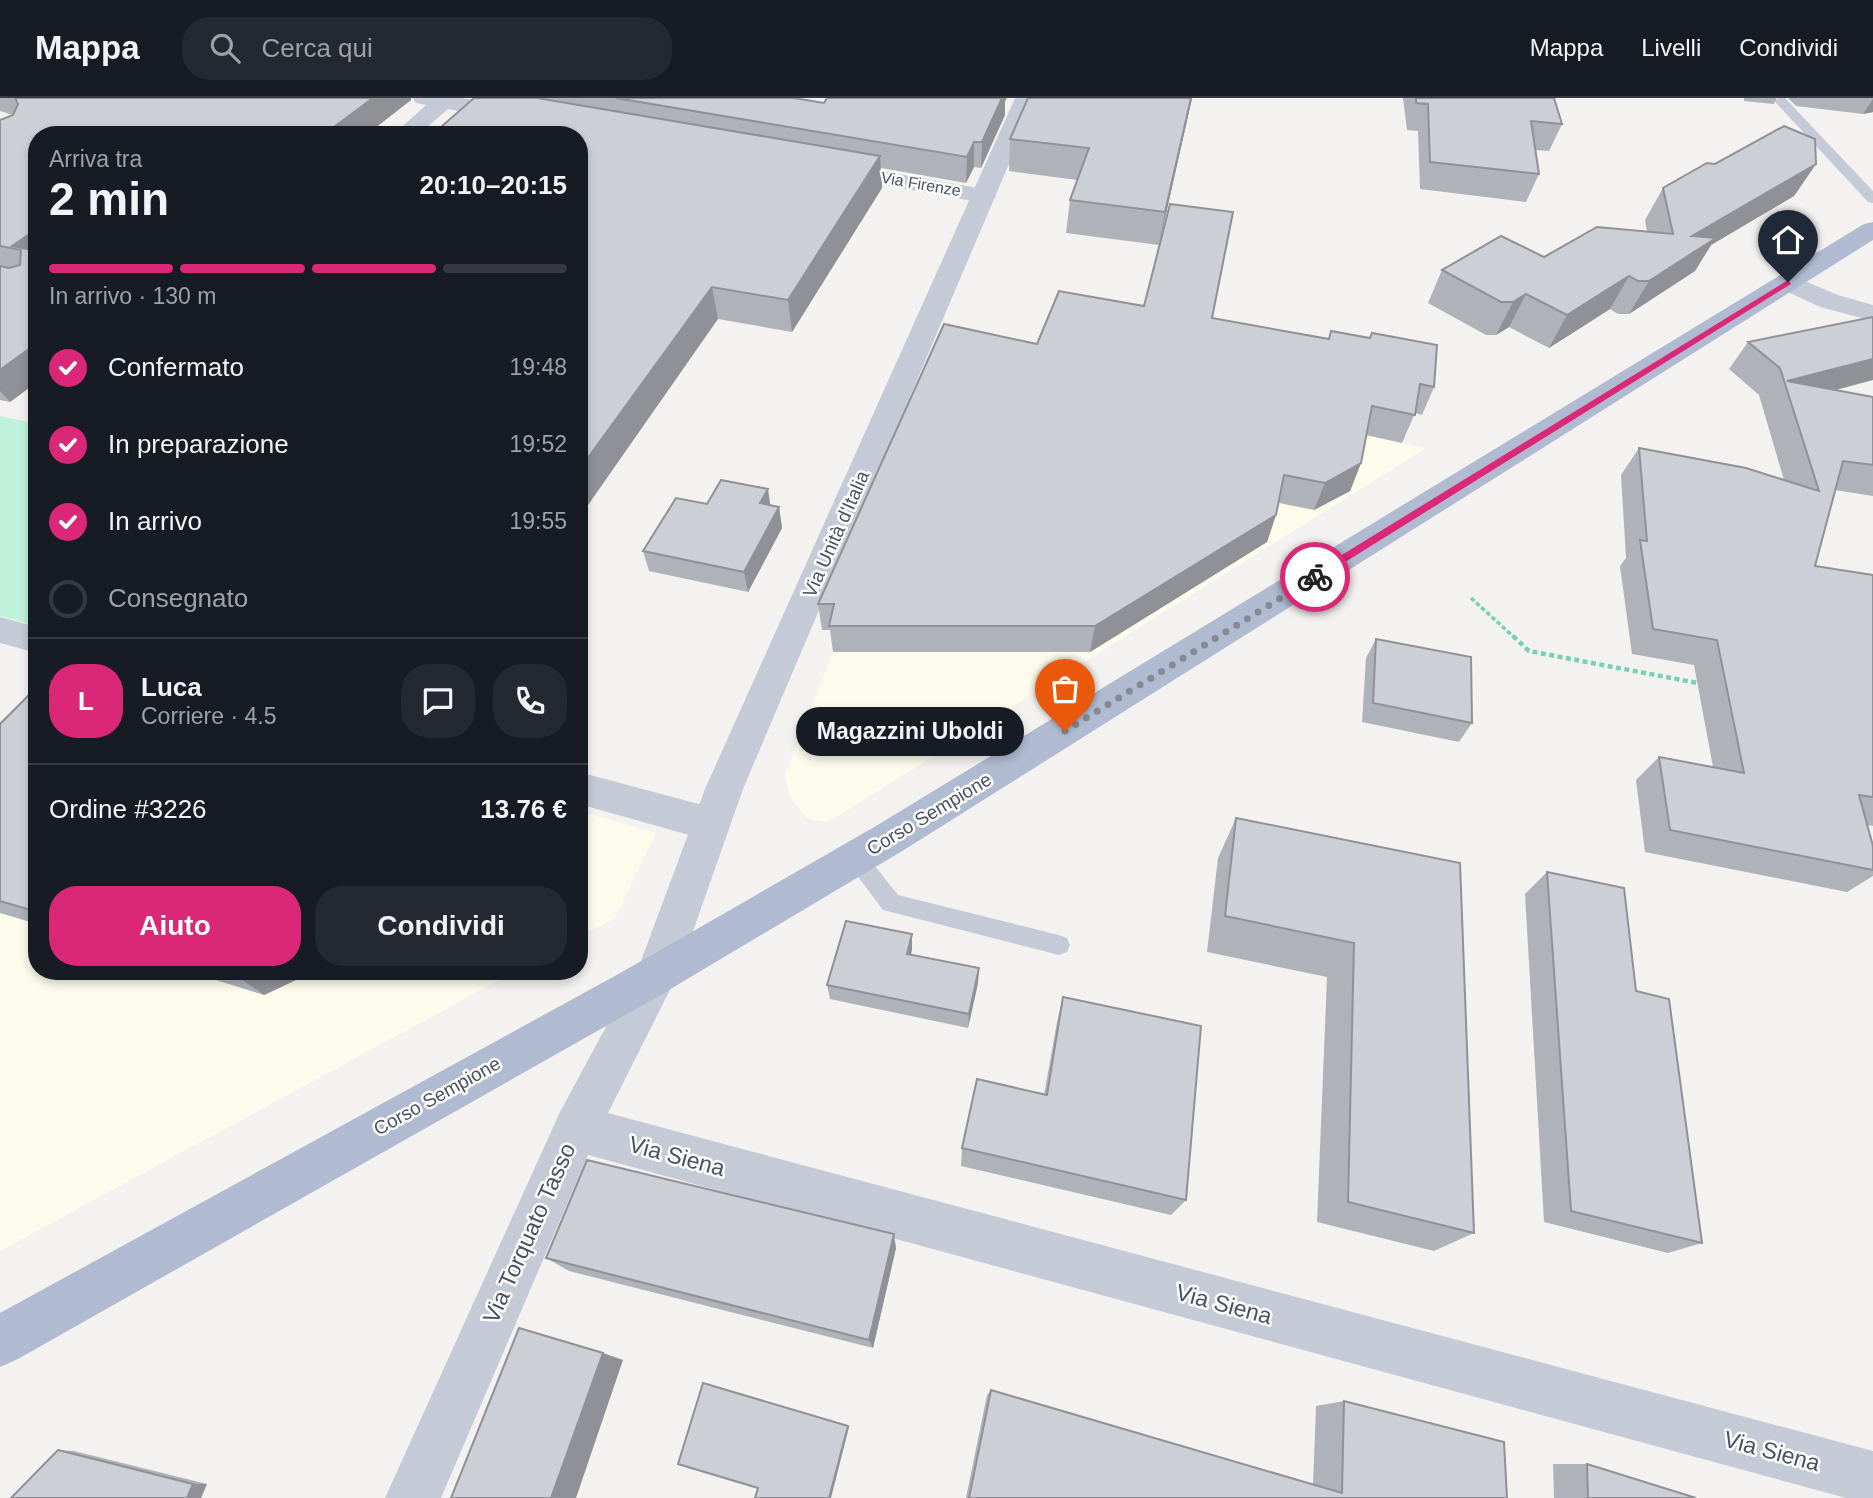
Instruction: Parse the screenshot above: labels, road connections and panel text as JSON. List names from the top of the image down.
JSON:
{
  "streets": {
    "main road": ["Corso Sempione"],
    "street": [
      "Via Firenze",
      "Via Unità d'Italia",
      "Via Siena",
      "Via Torquato Tasso"
    ]
  },
  "crossings": [
    ["Via Firenze", "Via Unità d'Italia"],
    ["Via Unità d'Italia", "Corso Sempione"],
    ["Via Unità d'Italia", "Via Torquato Tasso"],
    ["Corso Sempione", "Via Torquato Tasso"],
    ["Via Siena", "Via Torquato Tasso"]
  ],
  "places": ["Magazzini Uboldi"],
  "page": {
    "header": "Mappa",
    "search": "Cerca qui",
    "nav": ["Mappa", "Livelli", "Condividi"],
    "heading": ["2 min", "Arriva tra", "20:10–20:15"],
    "panel": [
      "Luca",
      "Corriere · 4.5",
      "Ordine #3226",
      "13.76 €"
    ],
    "bar": "In arrivo · 130 m",
    "list": [
      ["Confermato", "19:48"],
      ["In preparazione", "19:52"],
      ["In arrivo", "19:55"],
      "Consegnato"
    ],
    "round": "L",
    "bubble": "Magazzini Uboldi",
    "buttons": ["Aiuto", "Condividi"]
  }
}
